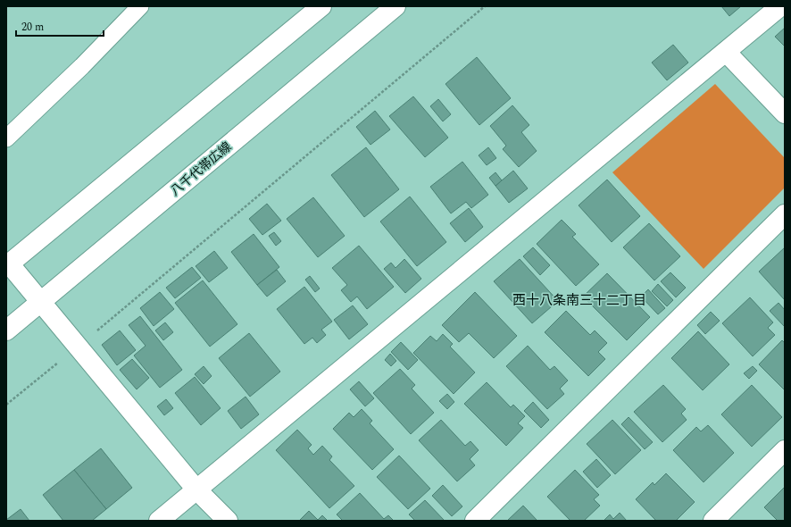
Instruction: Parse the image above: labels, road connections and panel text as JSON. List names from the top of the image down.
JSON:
{
  "streets": {
    "street": ["八千代帯広線"]
  },
  "districts": ["西十八条南三十二丁目"],
  "scale_bar": "20 m"
}
